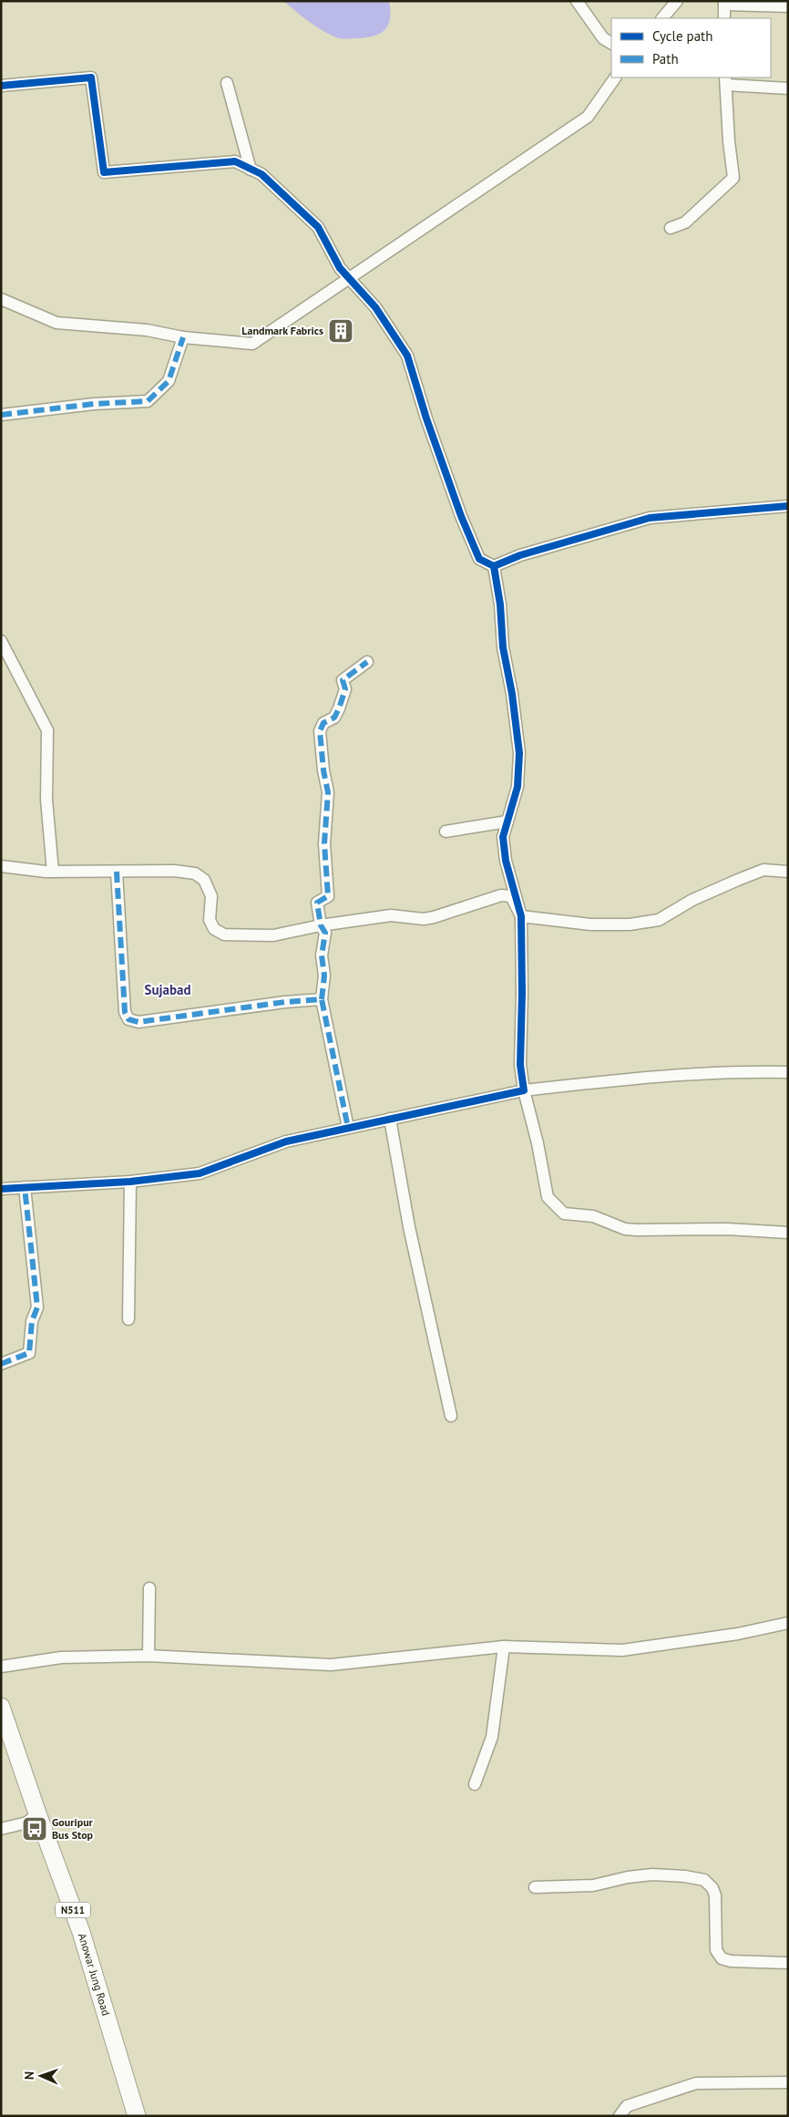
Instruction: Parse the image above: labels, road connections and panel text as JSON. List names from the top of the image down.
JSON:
{
  "streets": {
    "highway": ["N511", "Anowar Jung Road"]
  },
  "districts": ["Sujabad"],
  "places": {
    "building": ["Landmark Fabrics"],
    "bus stop": ["Gouripur Bus Stop"]
  },
  "legend": ["Cycle path", "Path"],
  "north": "left"
}
